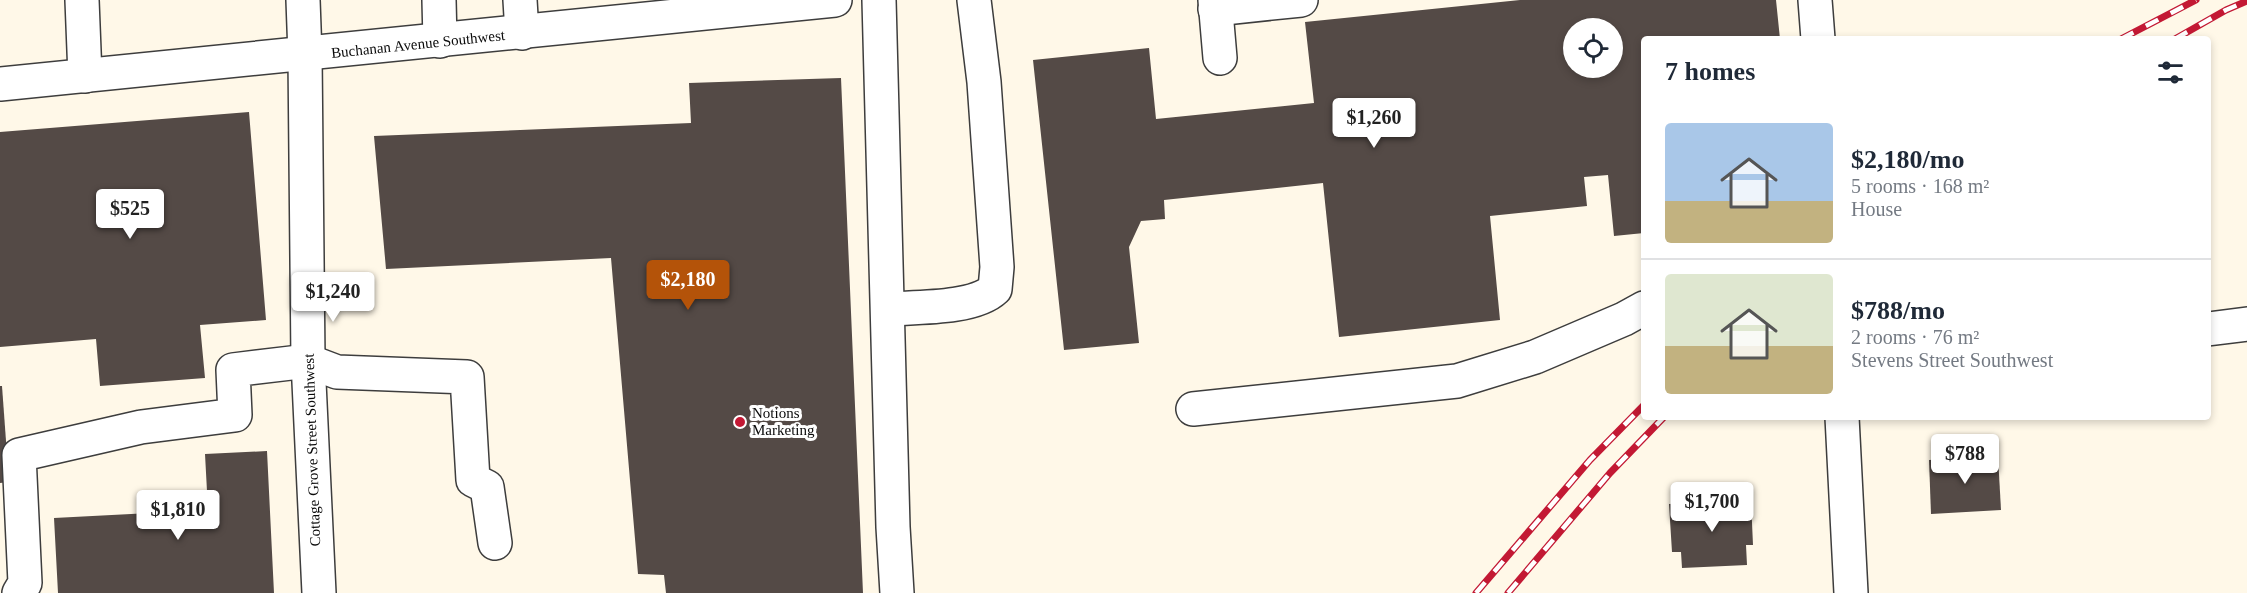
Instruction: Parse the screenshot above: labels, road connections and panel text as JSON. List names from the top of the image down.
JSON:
{
  "streets": {
    "street": ["Buchanan Avenue Southwest", "Cottage Grove Street Southwest"]
  },
  "crossings": [
    ["Buchanan Avenue Southwest", "Cottage Grove Street Southwest"]
  ],
  "places": ["Notions Marketing"],
  "page": {
    "heading": "7 homes",
    "price": [
      "$1,260",
      "$525",
      "$2,180",
      "$1,240",
      "$788",
      "$1,700",
      "$1,810"
    ],
    "list": [
      {
        "name": "$2,180/mo",
        "note": "5 rooms · 168 m² · House"
      },
      {
        "name": "$788/mo",
        "note": "2 rooms · 76 m² · Stevens Street Southwest"
      }
    ]
  }
}
